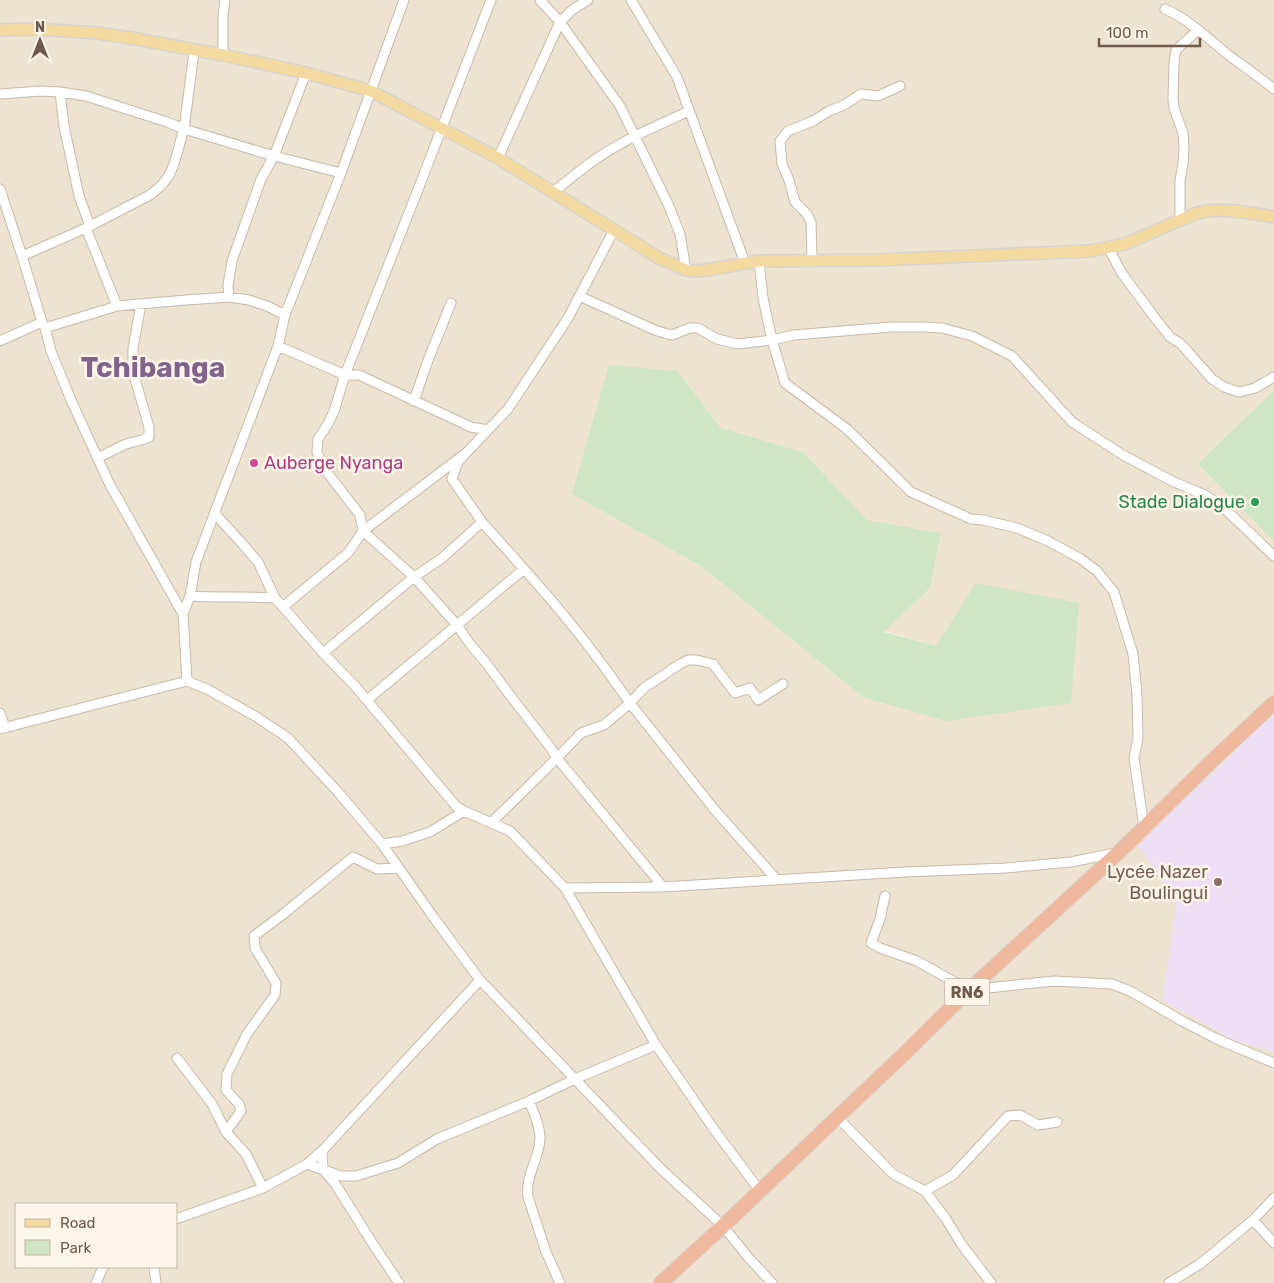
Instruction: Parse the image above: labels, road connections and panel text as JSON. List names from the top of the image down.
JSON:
{
  "streets": {
    "highway": ["RN6"]
  },
  "districts": ["Tchibanga"],
  "places": ["Auberge Nyanga", "Stade Dialogue", "Lycée Nazer Boulingui"],
  "legend": ["Road", "Park"],
  "scale_bar": "100 m",
  "north": "top"
}
